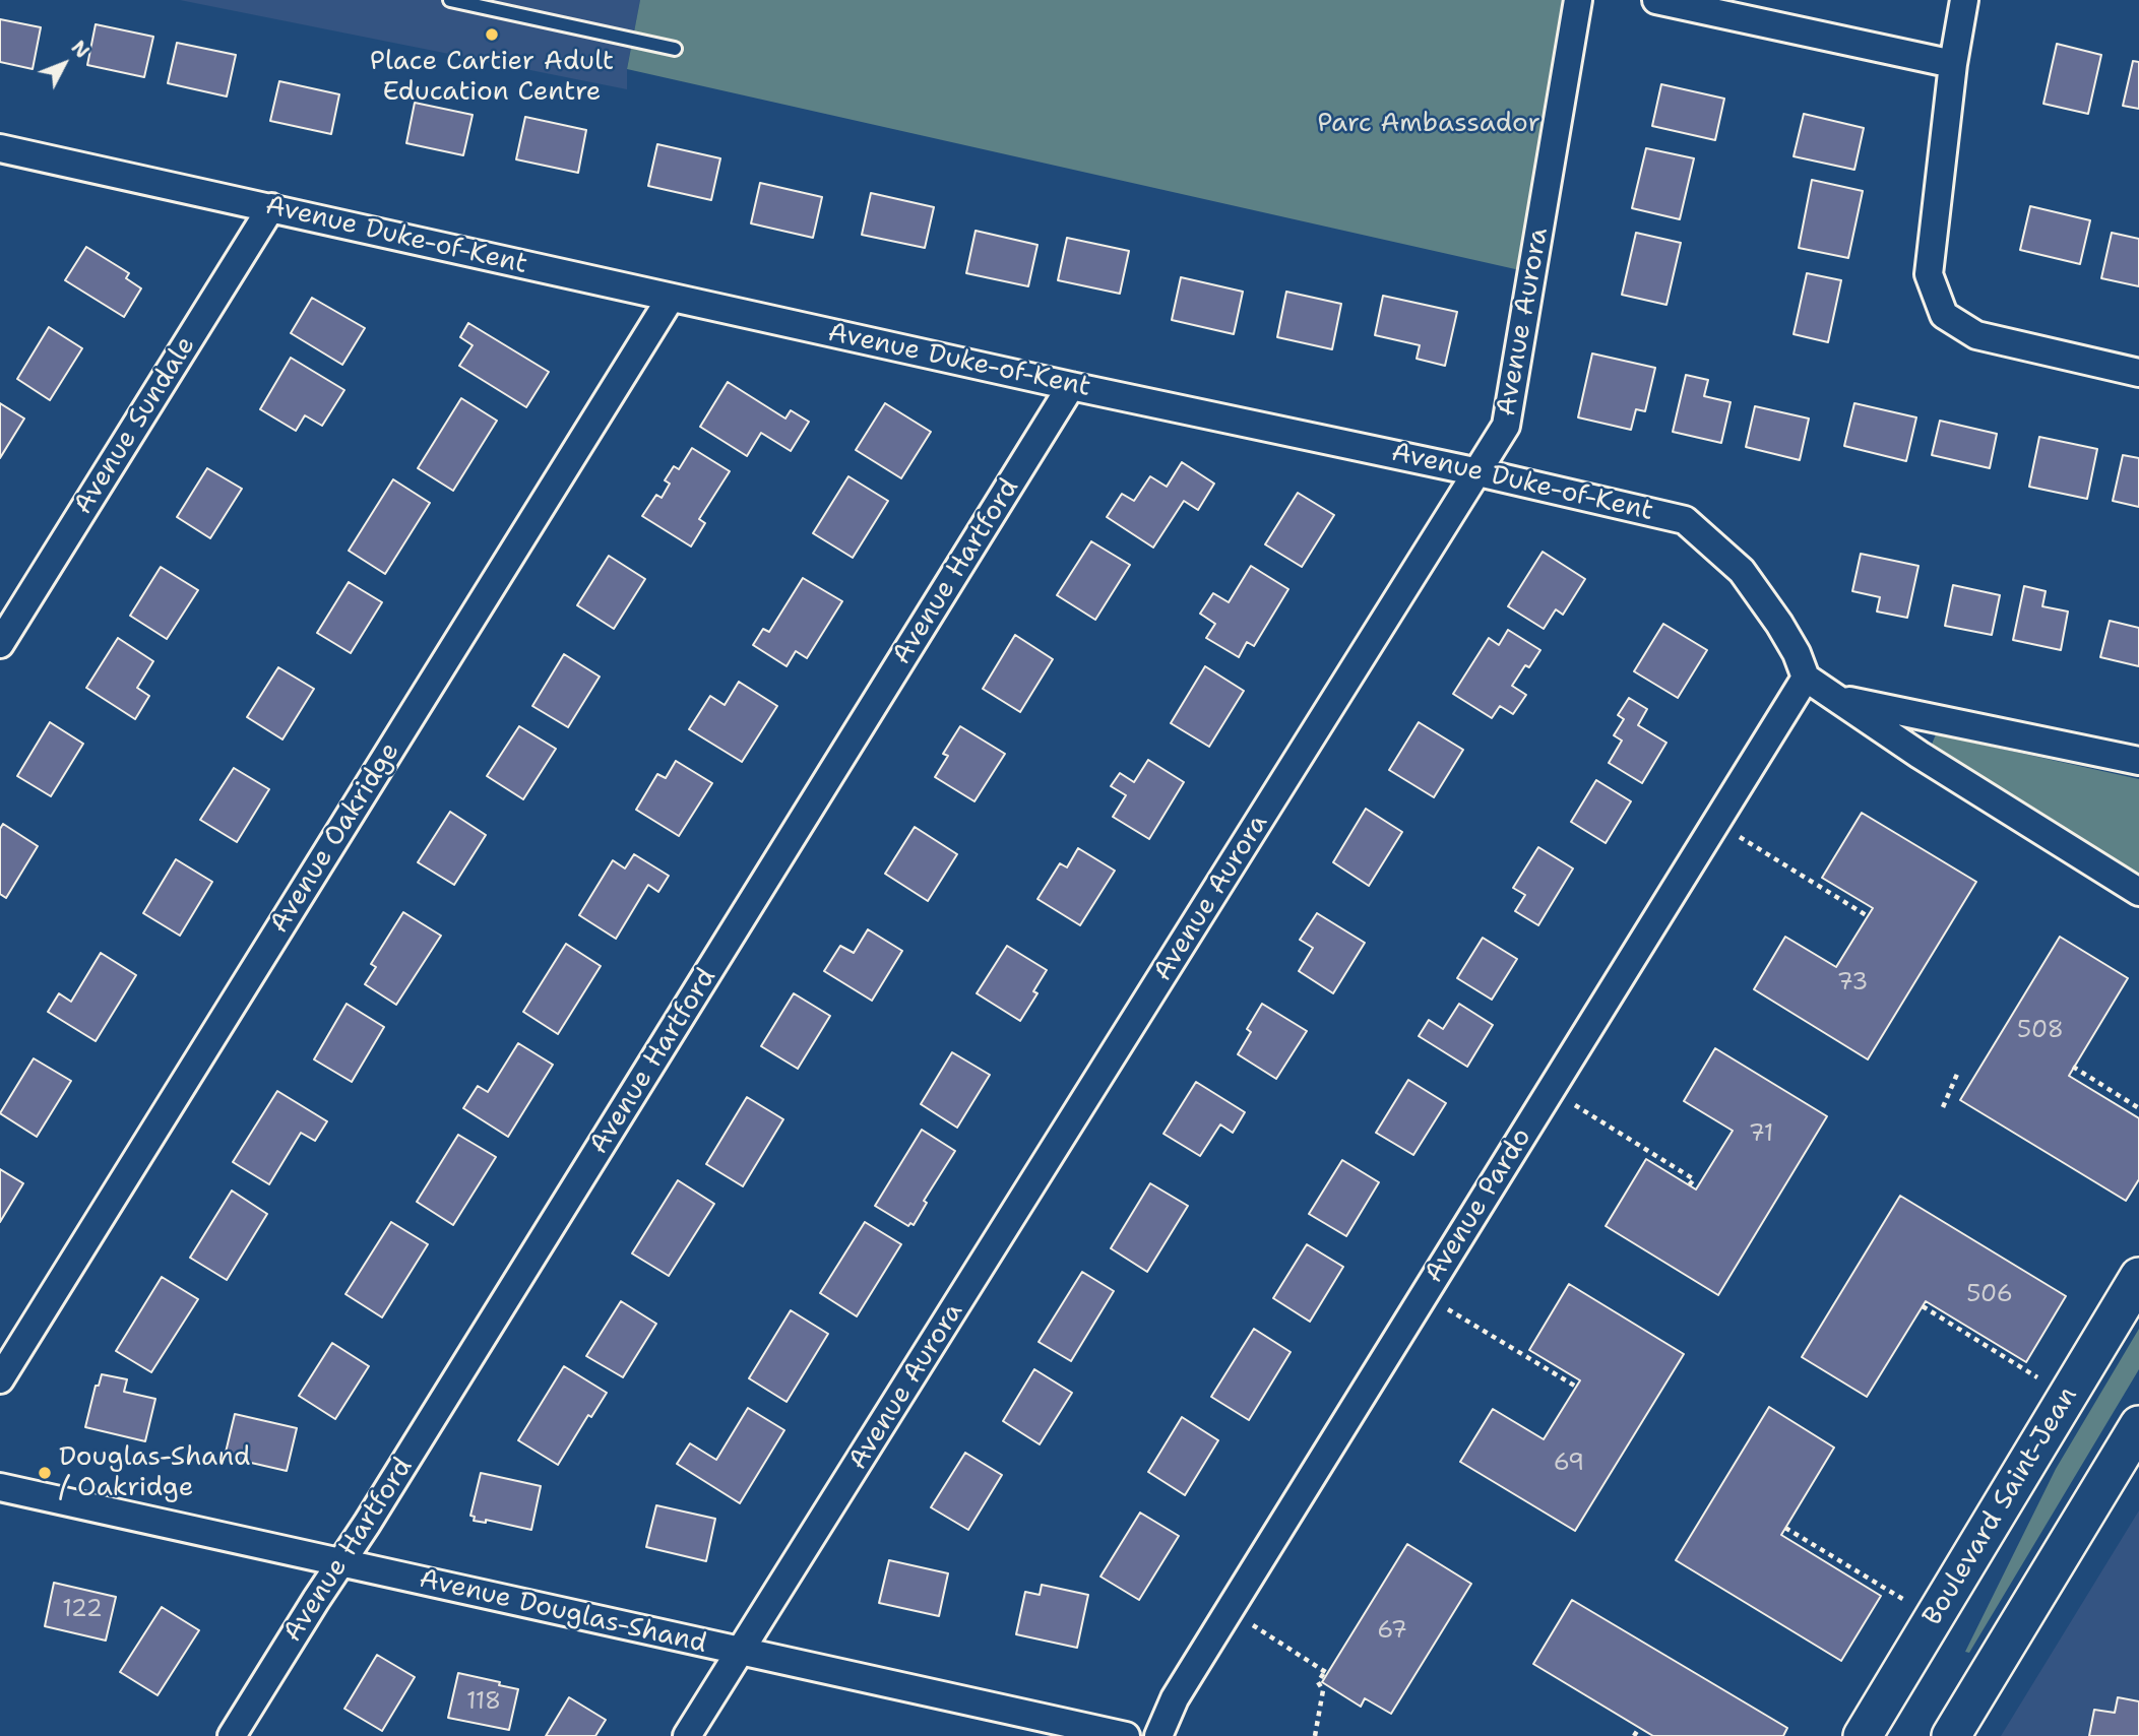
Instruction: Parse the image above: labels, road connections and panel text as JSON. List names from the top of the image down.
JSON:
{
  "streets": {
    "main road": ["Boulevard Saint-Jean"],
    "street": [
      "Avenue Duke-of-Kent",
      "Avenue Aurora",
      "Avenue Sundale",
      "Avenue Hartford",
      "Avenue Oakridge",
      "Avenue Pardo",
      "Avenue Douglas-Shand"
    ]
  },
  "crossings": [
    ["Avenue Duke-of-Kent", "Avenue Aurora"],
    ["Avenue Duke-of-Kent", "Avenue Sundale"],
    ["Avenue Duke-of-Kent", "Avenue Hartford"],
    ["Avenue Duke-of-Kent", "Avenue Oakridge"],
    ["Avenue Duke-of-Kent", "Avenue Pardo"],
    ["Avenue Aurora", "Avenue Douglas-Shand"],
    ["Avenue Hartford", "Avenue Douglas-Shand"]
  ],
  "parks": ["Parc Ambassador"],
  "places": ["Place Cartier Adult Education Centre", "Douglas-Shand / Oakridge"],
  "house_numbers": [
    "73",
    "508",
    "71",
    "506",
    "69",
    "122",
    "67",
    "118"
  ],
  "north": "top right"
}
